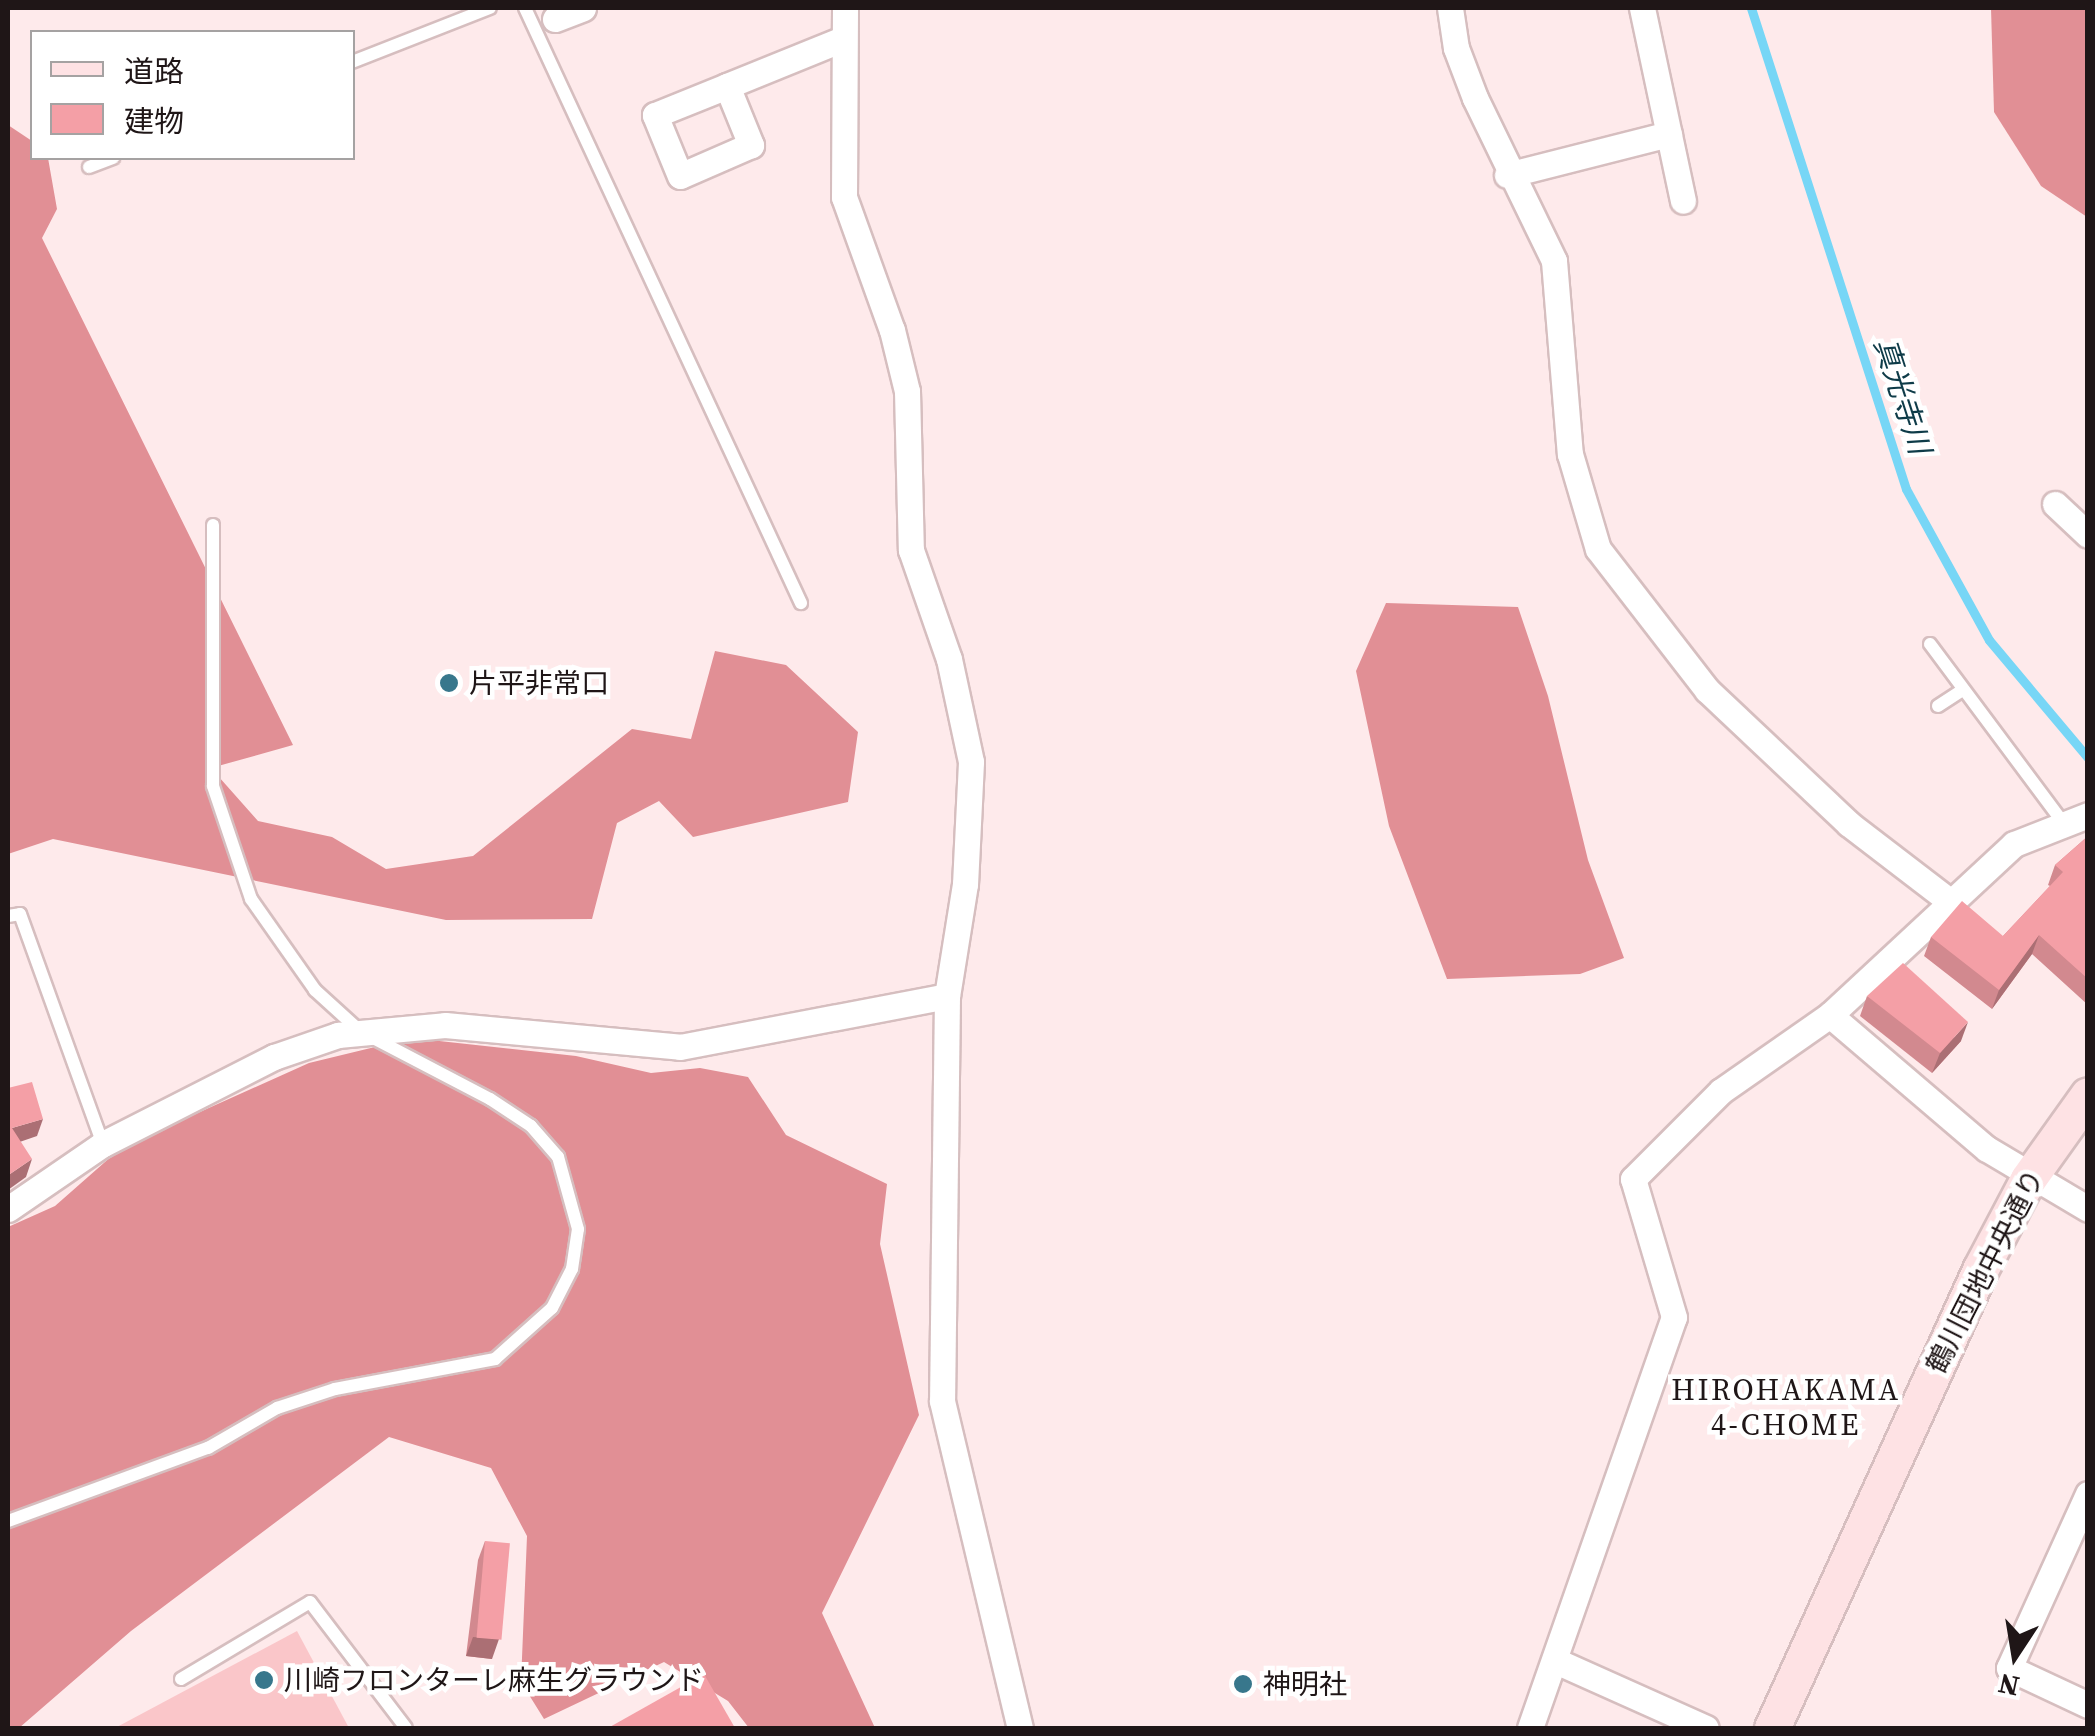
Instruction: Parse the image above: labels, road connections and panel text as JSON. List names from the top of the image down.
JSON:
{
  "streets": {
    "street": ["鶴川団地中央通り"]
  },
  "districts": ["HIROHAKAMA 4-CHOME"],
  "water": ["真光寺川"],
  "places": ["片平非常口", "川崎フロンターレ麻生グラウンド", "神明社"],
  "legend": ["道路", "建物"],
  "north": "bottom"
}
